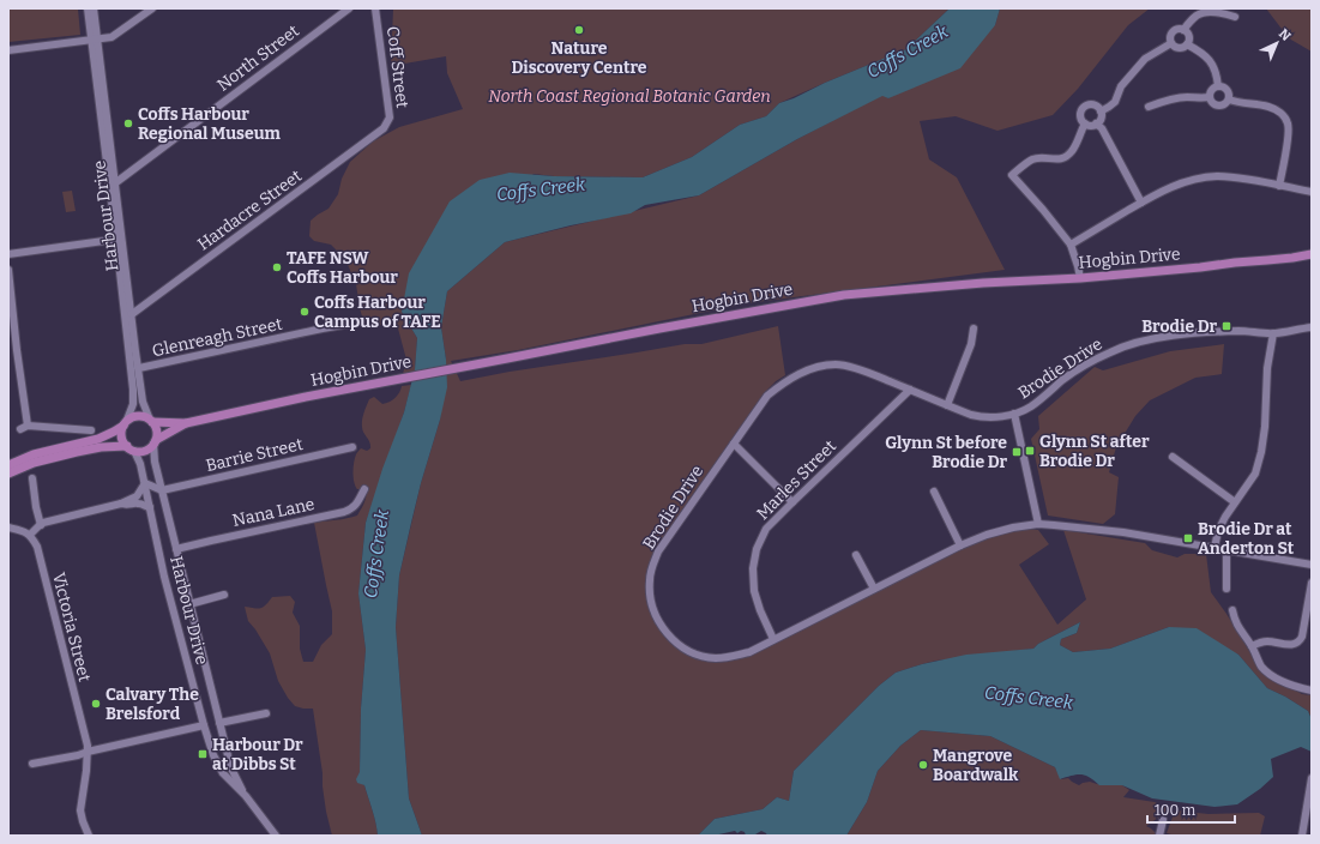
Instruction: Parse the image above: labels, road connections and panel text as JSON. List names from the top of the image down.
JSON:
{
  "streets": {
    "main road": ["Hogbin Drive"],
    "street": [
      "North Street",
      "Coff Street",
      "Hardacre Street",
      "Harbour Drive",
      "Glenreagh Street",
      "Brodie Drive",
      "Barrie Street",
      "Marles Street",
      "Nana Lane",
      "Victoria Street"
    ]
  },
  "crossings": [
    ["North Street", "Harbour Drive"],
    ["Coff Street", "Hardacre Street"],
    ["Hardacre Street", "Harbour Drive"],
    ["Harbour Drive", "Hogbin Drive"],
    ["Harbour Drive", "Glenreagh Street"],
    ["Harbour Drive", "Barrie Street"],
    ["Harbour Drive", "Nana Lane"],
    ["Brodie Drive", "Marles Street"]
  ],
  "water": ["Coffs Creek"],
  "parks": ["North Coast Regional Botanic Garden"],
  "places": {
    "other": [
      "Nature Discovery Centre",
      "Coffs Harbour Regional Museum",
      "TAFE NSW Coffs Harbour",
      "Coffs Harbour Campus of TAFE",
      "Calvary The Brelsford",
      "Mangrove Boardwalk"
    ],
    "transit": [
      "Brodie Dr",
      "Glynn St after Brodie Dr",
      "Glynn St before Brodie Dr",
      "Brodie Dr at Anderton St",
      "Harbour Dr at Dibbs St"
    ]
  },
  "scale_bar": "100 m",
  "north": "top right"
}
